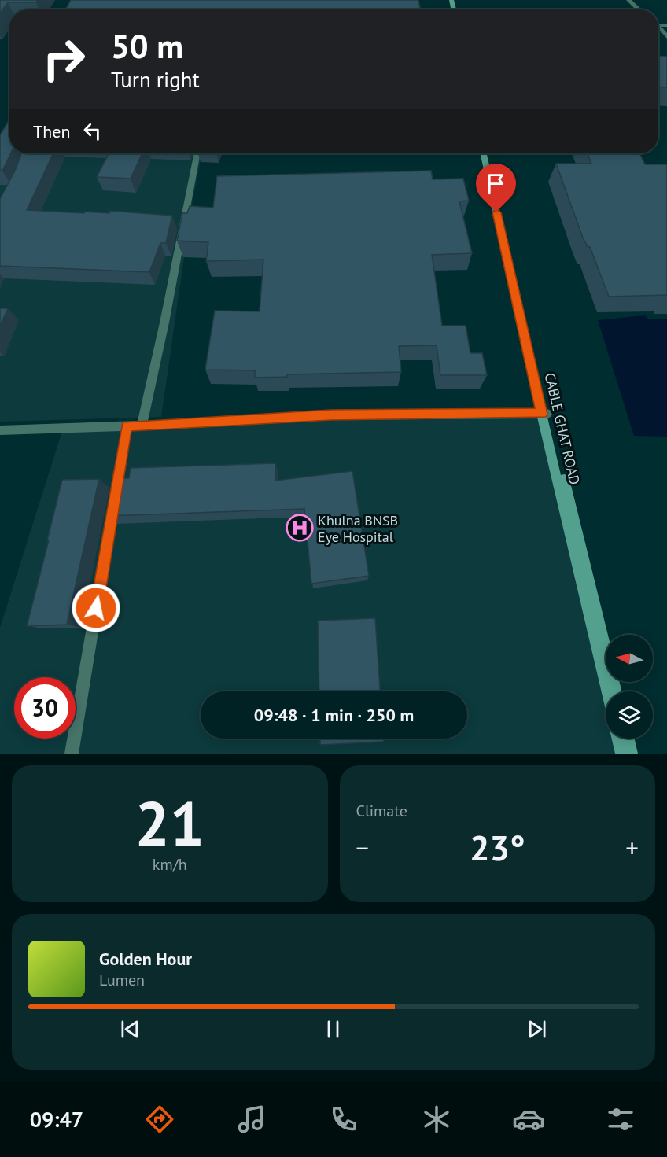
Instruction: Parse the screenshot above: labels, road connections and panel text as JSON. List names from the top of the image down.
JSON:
{
  "streets": {
    "street": ["CABLE GHAT ROAD"]
  },
  "places": {
    "hospital": ["Khulna BNSB Eye Hospital"]
  },
  "north": "left",
  "page": {
    "turn": ["50 m", "Turn right"],
    "then": "Then",
    "limit": "30",
    "trip": "09:48 · 1 min · 250 m",
    "tile": [
      ["21", "km/h"],
      "Climate"
    ],
    "heat": ["−", "23°", "+"],
    "song": ["Golden Hour", "Lumen"],
    "tabs": "09:47"
  }
}
